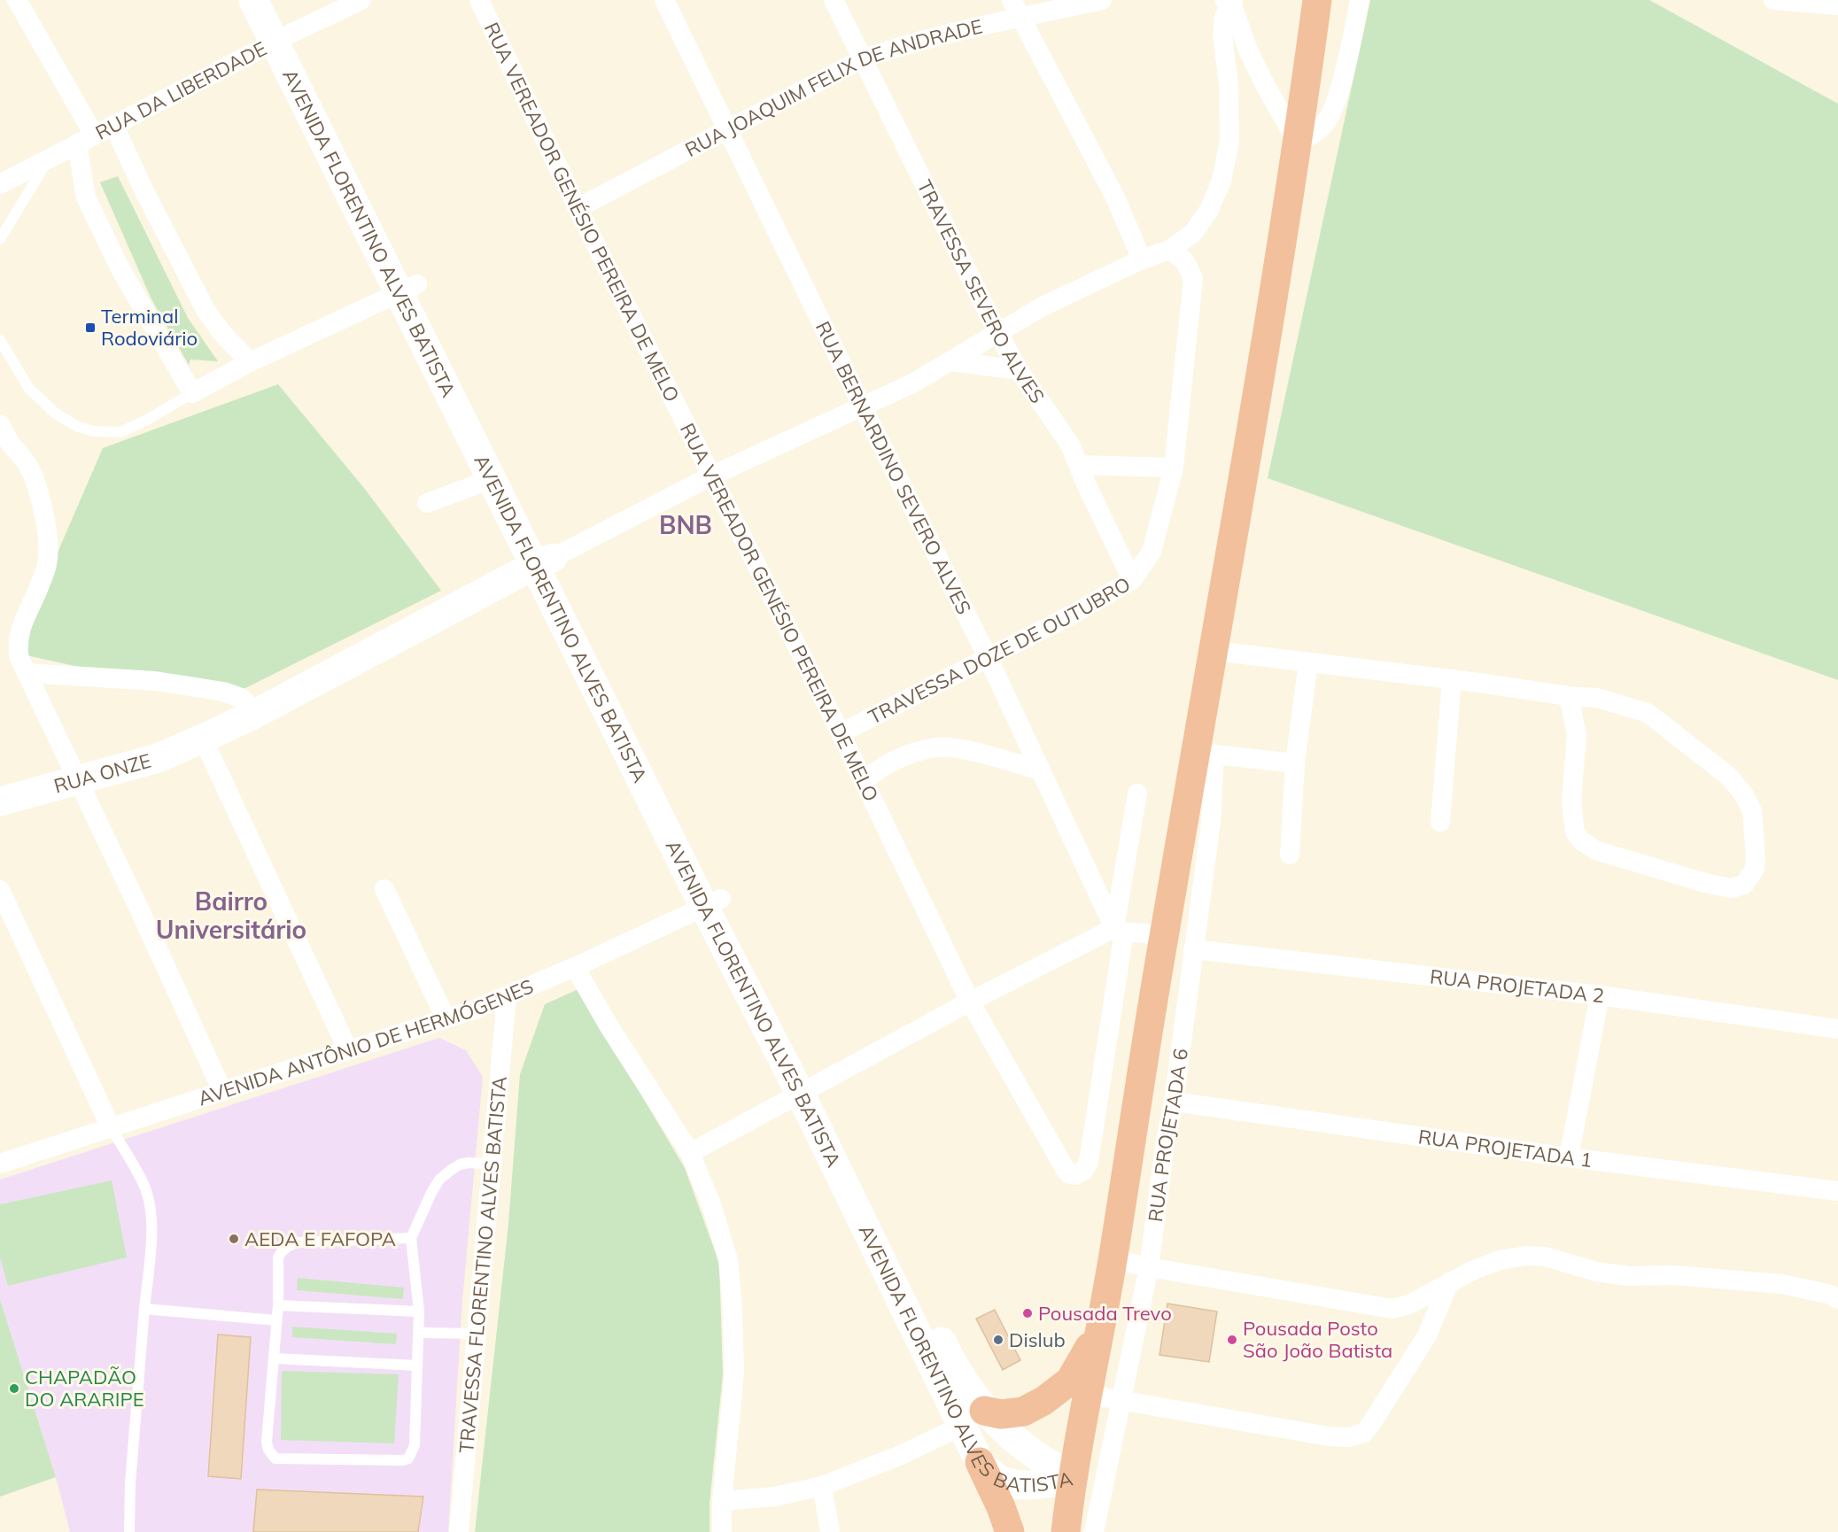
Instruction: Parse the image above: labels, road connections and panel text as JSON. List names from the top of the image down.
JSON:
{
  "streets": {
    "main road": ["AVENIDA FLORENTINO ALVES BATISTA", "RUA ONZE"],
    "street": [
      "RUA DA LIBERDADE",
      "RUA JOAQUIM FELIX DE ANDRADE",
      "RUA VEREADOR GENÉSIO PEREIRA DE MELO",
      "TRAVESSA SEVERO ALVES",
      "RUA BERNARDINO SEVERO ALVES",
      "TRAVESSA DOZE DE OUTUBRO",
      "RUA PROJETADA 2",
      "AVENIDA ANTÔNIO DE HERMÓGENES",
      "RUA PROJETADA 6",
      "RUA PROJETADA 1",
      "TRAVESSA FLORENTINO ALVES BATISTA"
    ]
  },
  "crossings": [
    ["RUA DA LIBERDADE", "AVENIDA FLORENTINO ALVES BATISTA"],
    ["RUA JOAQUIM FELIX DE ANDRADE", "RUA VEREADOR GENÉSIO PEREIRA DE MELO"],
    ["RUA JOAQUIM FELIX DE ANDRADE", "TRAVESSA SEVERO ALVES"],
    ["RUA JOAQUIM FELIX DE ANDRADE", "RUA BERNARDINO SEVERO ALVES"],
    ["RUA VEREADOR GENÉSIO PEREIRA DE MELO", "RUA BERNARDINO SEVERO ALVES"],
    ["RUA VEREADOR GENÉSIO PEREIRA DE MELO", "TRAVESSA DOZE DE OUTUBRO"],
    ["AVENIDA FLORENTINO ALVES BATISTA", "RUA ONZE"],
    ["AVENIDA FLORENTINO ALVES BATISTA", "AVENIDA ANTÔNIO DE HERMÓGENES"],
    ["TRAVESSA SEVERO ALVES", "TRAVESSA DOZE DE OUTUBRO"],
    ["RUA BERNARDINO SEVERO ALVES", "TRAVESSA DOZE DE OUTUBRO"],
    ["RUA PROJETADA 2", "RUA PROJETADA 6"],
    ["AVENIDA ANTÔNIO DE HERMÓGENES", "TRAVESSA FLORENTINO ALVES BATISTA"],
    ["RUA PROJETADA 6", "RUA PROJETADA 1"]
  ],
  "districts": ["BNB", "Bairro Universitário"],
  "places": {
    "transit": ["Terminal Rodoviário"],
    "other": [
      "AEDA E FAFOPA",
      "Pousada Trevo",
      "Dislub",
      "Pousada Posto São João Batista",
      "CHAPADÃO DO ARARIPE"
    ]
  }
}
